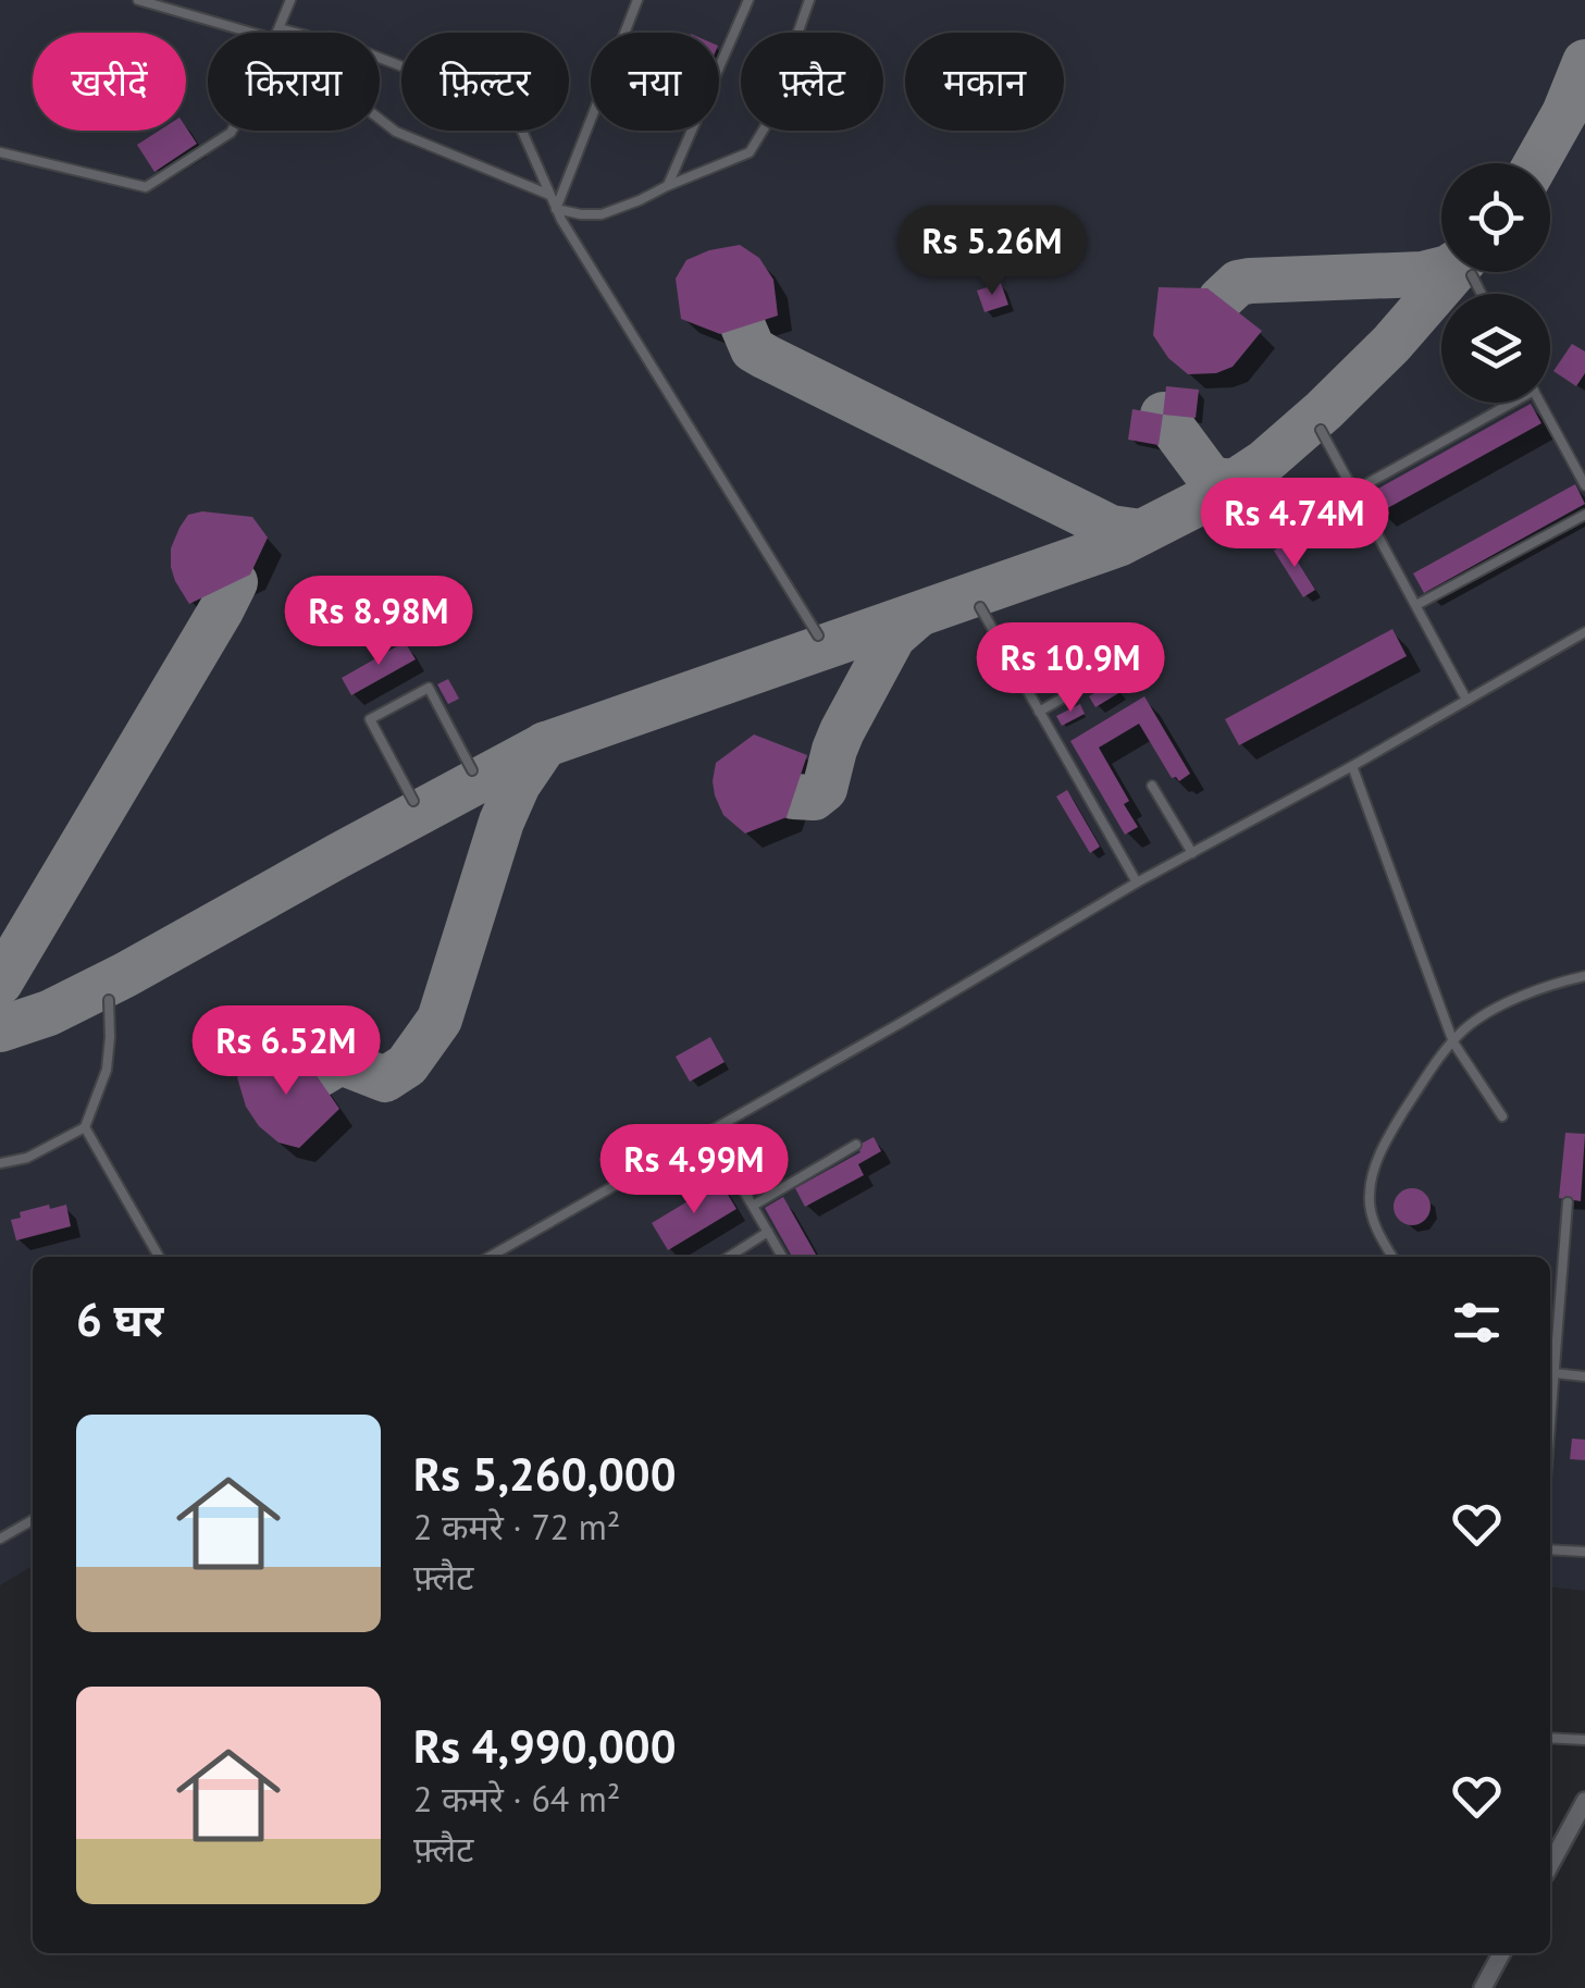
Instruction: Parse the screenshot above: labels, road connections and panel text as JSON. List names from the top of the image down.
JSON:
{
  "page": {
    "chip": [
      "खरीदें",
      "किराया",
      "फ़िल्टर",
      "नया",
      "फ़्लैट",
      "मकान"
    ],
    "price": [
      "Rs 5.26M",
      "Rs 4.74M",
      "Rs 8.98M",
      "Rs 10.9M",
      "Rs 6.52M",
      "Rs 4.99M"
    ],
    "heading": "6 घर",
    "list": [
      {
        "name": "Rs 5,260,000",
        "note": "2 कमरे · 72 m² · फ़्लैट"
      },
      {
        "name": "Rs 4,990,000",
        "note": "2 कमरे · 64 m² · फ़्लैट"
      }
    ]
  }
}
